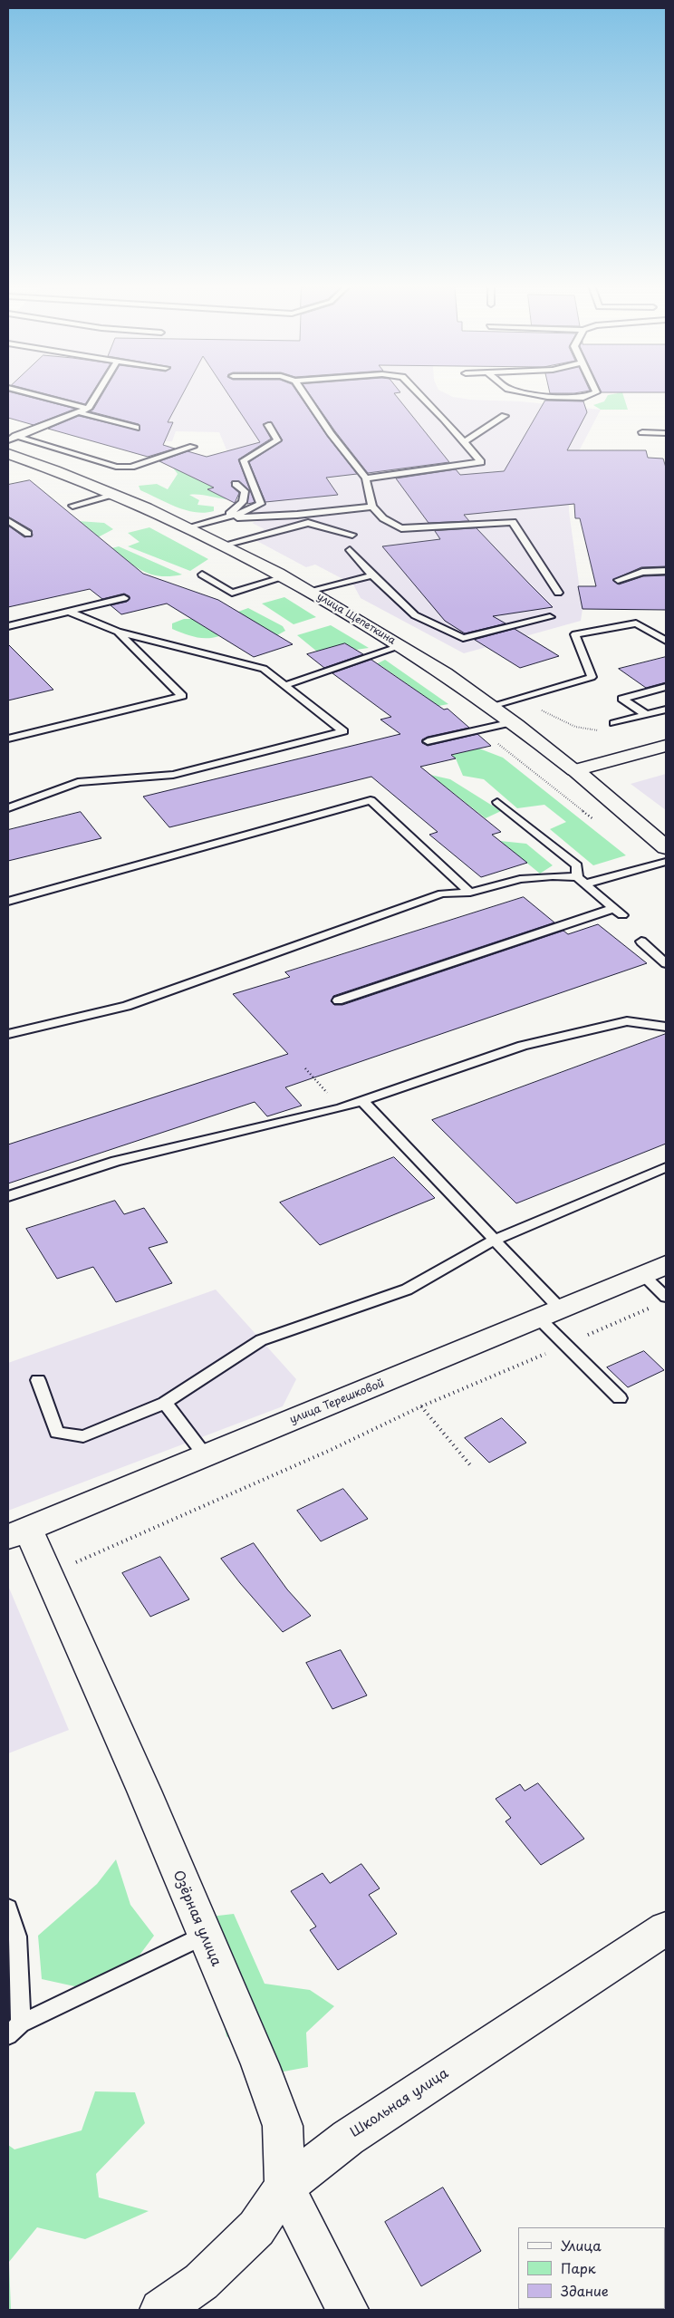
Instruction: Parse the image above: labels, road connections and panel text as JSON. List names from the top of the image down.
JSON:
{
  "streets": {
    "main road": [
      "улица Щепеткина",
      "улица Терешковой",
      "Озёрная улица",
      "Школьная улица"
    ]
  },
  "crossings": [
    ["улица Терешковой", "Озёрная улица"],
    ["Озёрная улица", "Школьная улица"]
  ],
  "legend": ["Улица", "Парк", "Здание"]
}
